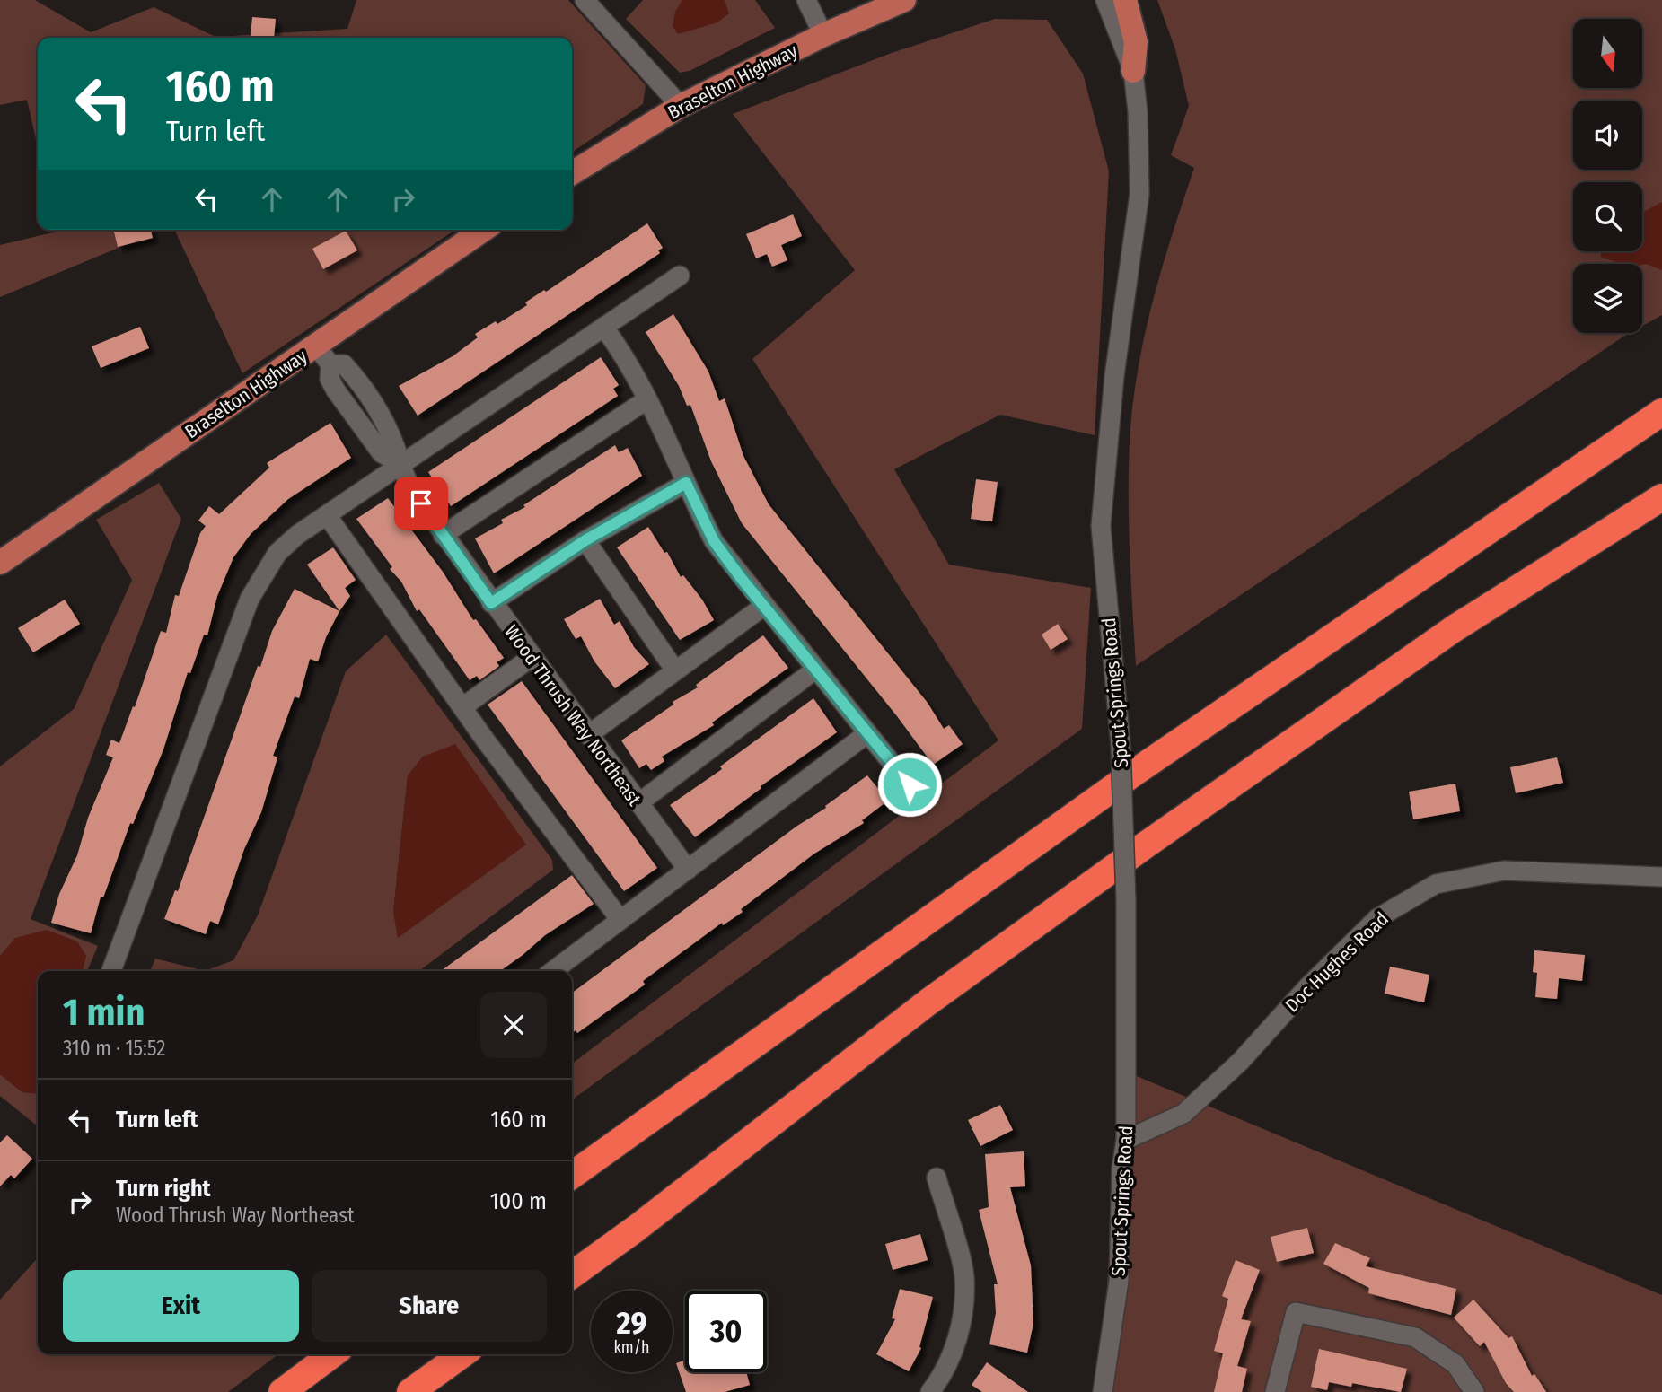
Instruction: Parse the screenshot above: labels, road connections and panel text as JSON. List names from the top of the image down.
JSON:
{
  "streets": {
    "main road": ["Braselton Highway"],
    "street": ["Spout Springs Road", "Wood Thrush Way Northeast", "Doc Hughes Road"]
  },
  "crossings": [
    ["Spout Springs Road", "Doc Hughes Road"]
  ],
  "north": "bottom",
  "page": {
    "turn": ["160 m", "Turn left"],
    "heading": ["1 min", "310 m · 15:52"],
    "list": [
      {
        "name": "Turn left",
        "value": "160 m"
      },
      {
        "name": "Turn right",
        "note": "Wood Thrush Way Northeast",
        "value": "100 m"
      }
    ],
    "buttons": ["Exit", "Share"],
    "speed": "29 km/h",
    "limit": "30"
  }
}
